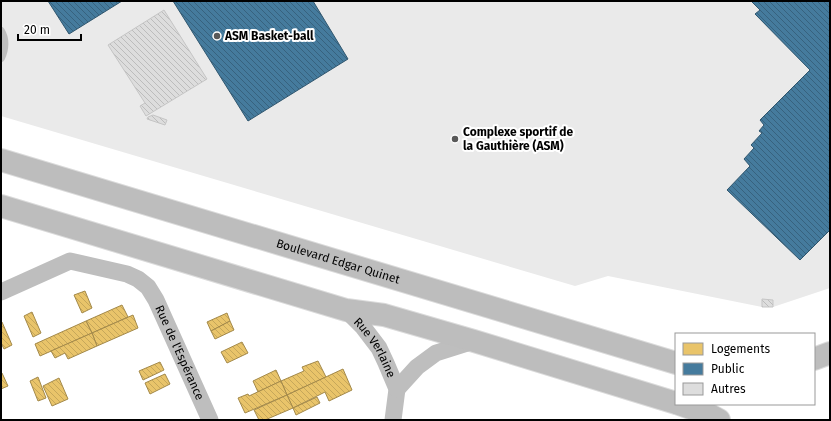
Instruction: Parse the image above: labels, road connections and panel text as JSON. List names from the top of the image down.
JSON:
{
  "streets": {
    "main road": ["Boulevard Edgar Quinet"],
    "street": ["Rue Verlaine", "Rue de l'Espérance"]
  },
  "places": ["ASM Basket-ball", "Complexe sportif de la Gauthière (ASM)"],
  "legend": ["Logements", "Public", "Autres"],
  "scale_bar": "20 m"
}
